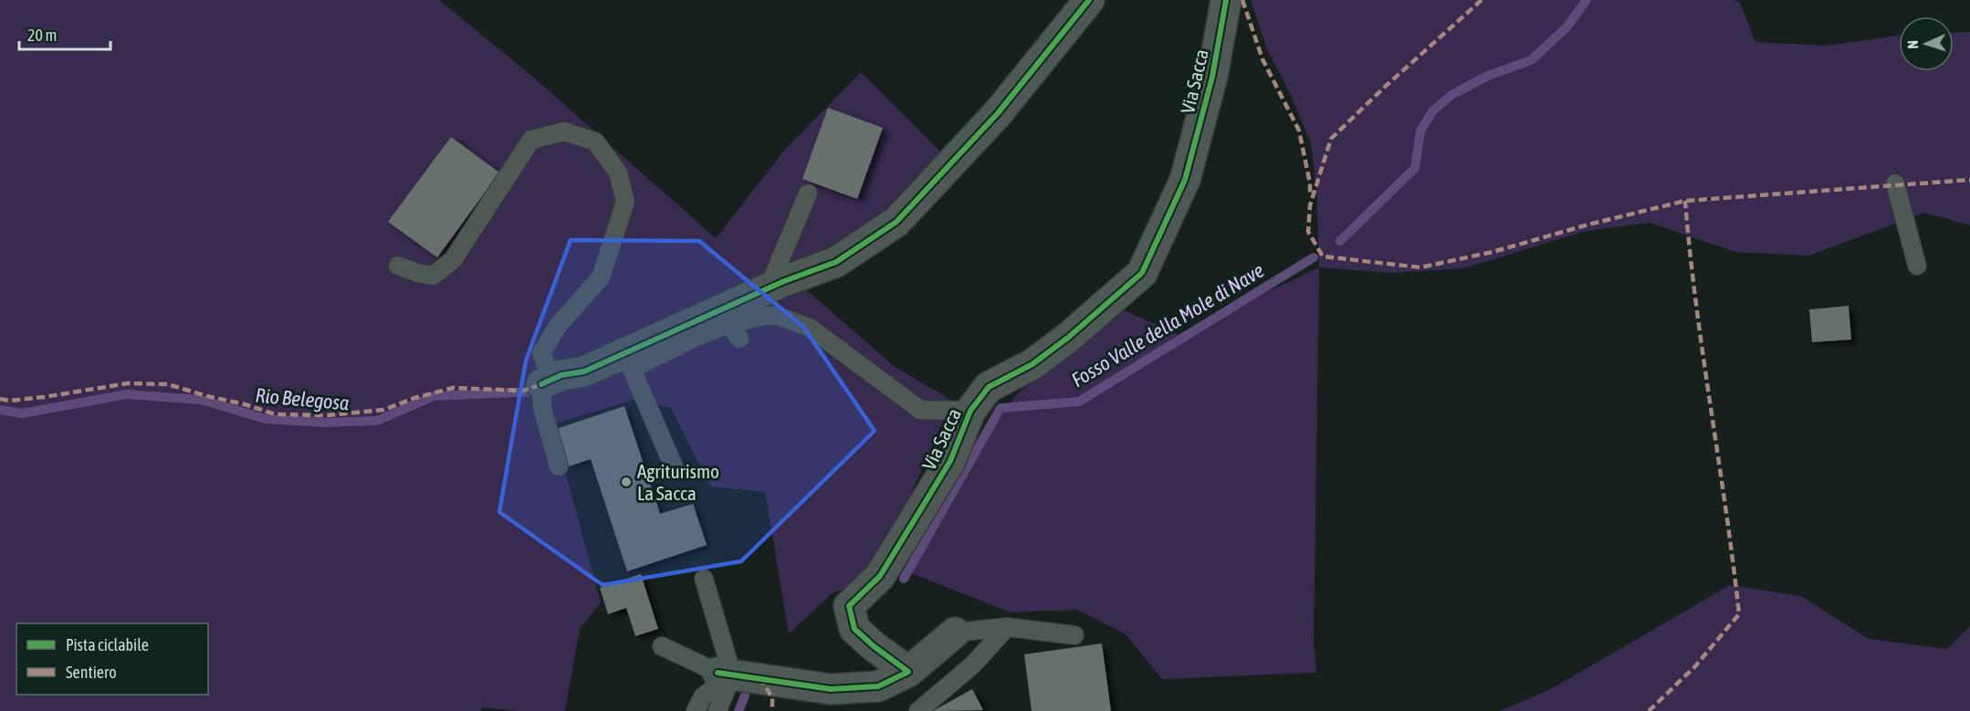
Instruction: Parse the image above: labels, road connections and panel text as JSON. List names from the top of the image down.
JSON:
{
  "streets": {
    "street": ["Via Sacca"]
  },
  "water": ["Fosso Valle della Mole di Nave", "Rio Belegosa"],
  "places": ["Agriturismo La Sacca"],
  "legend": ["Pista ciclabile", "Sentiero"],
  "scale_bar": "20 m",
  "north": "left"
}
